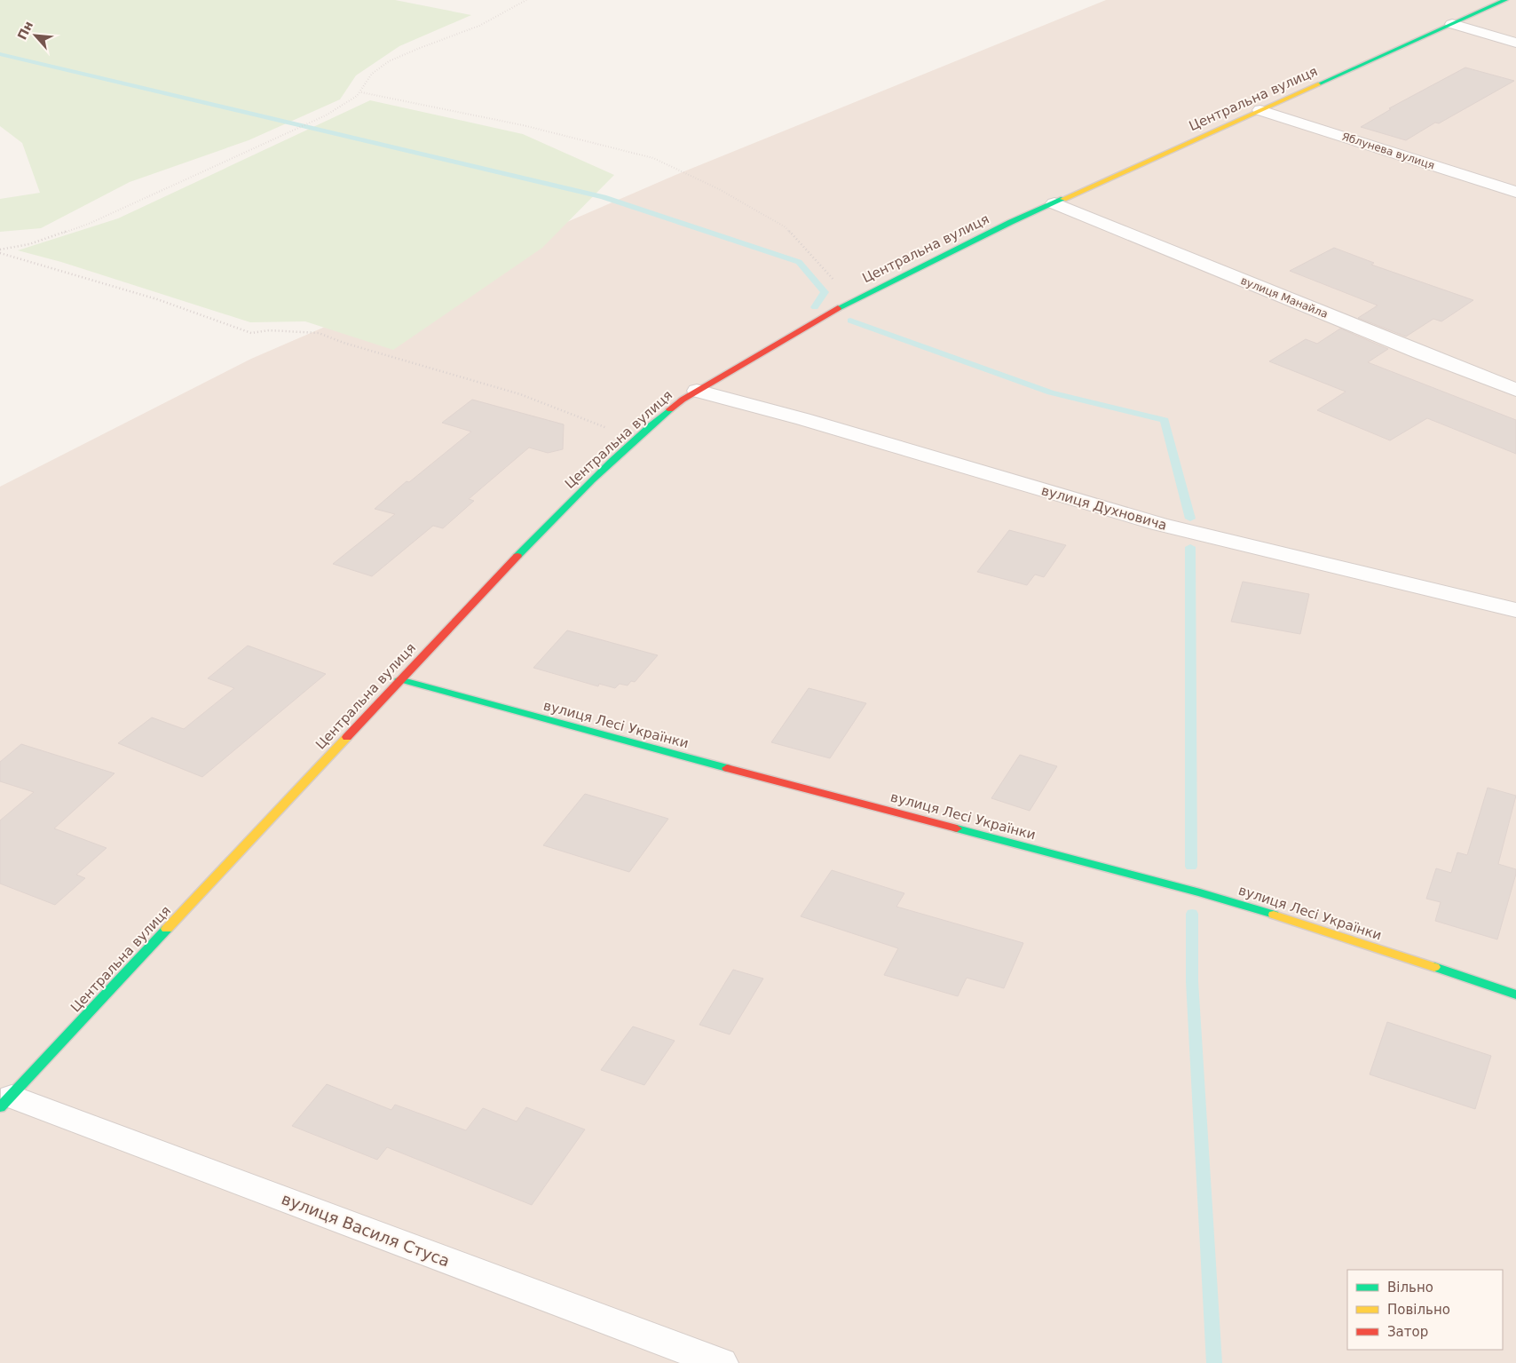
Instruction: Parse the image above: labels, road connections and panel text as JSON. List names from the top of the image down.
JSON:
{
  "streets": {
    "street": [
      "Центральна вулиця",
      "Яблунева вулиця",
      "вулиця Манайла",
      "вулиця Духновича",
      "вулиця Лесі Українки",
      "вулиця Василя Стуса"
    ]
  },
  "crossings": [
    ["Центральна вулиця", "Яблунева вулиця"],
    ["Центральна вулиця", "вулиця Манайла"],
    ["Центральна вулиця", "вулиця Духновича"],
    ["Центральна вулиця", "вулиця Лесі Українки"],
    ["Центральна вулиця", "вулиця Василя Стуса"]
  ],
  "legend": ["Вільно", "Повільно", "Затор"],
  "north": "top left"
}
